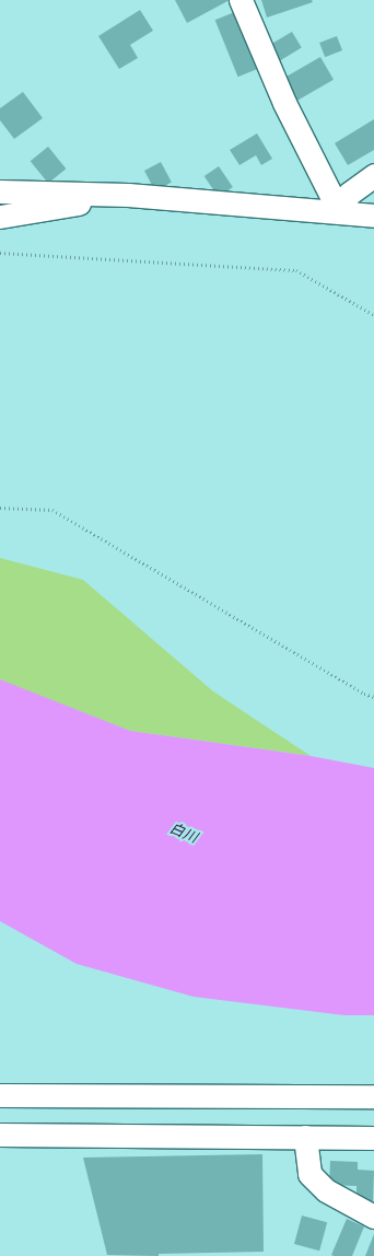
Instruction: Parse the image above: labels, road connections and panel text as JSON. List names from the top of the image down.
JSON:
{
  "water": ["白川"]
}
